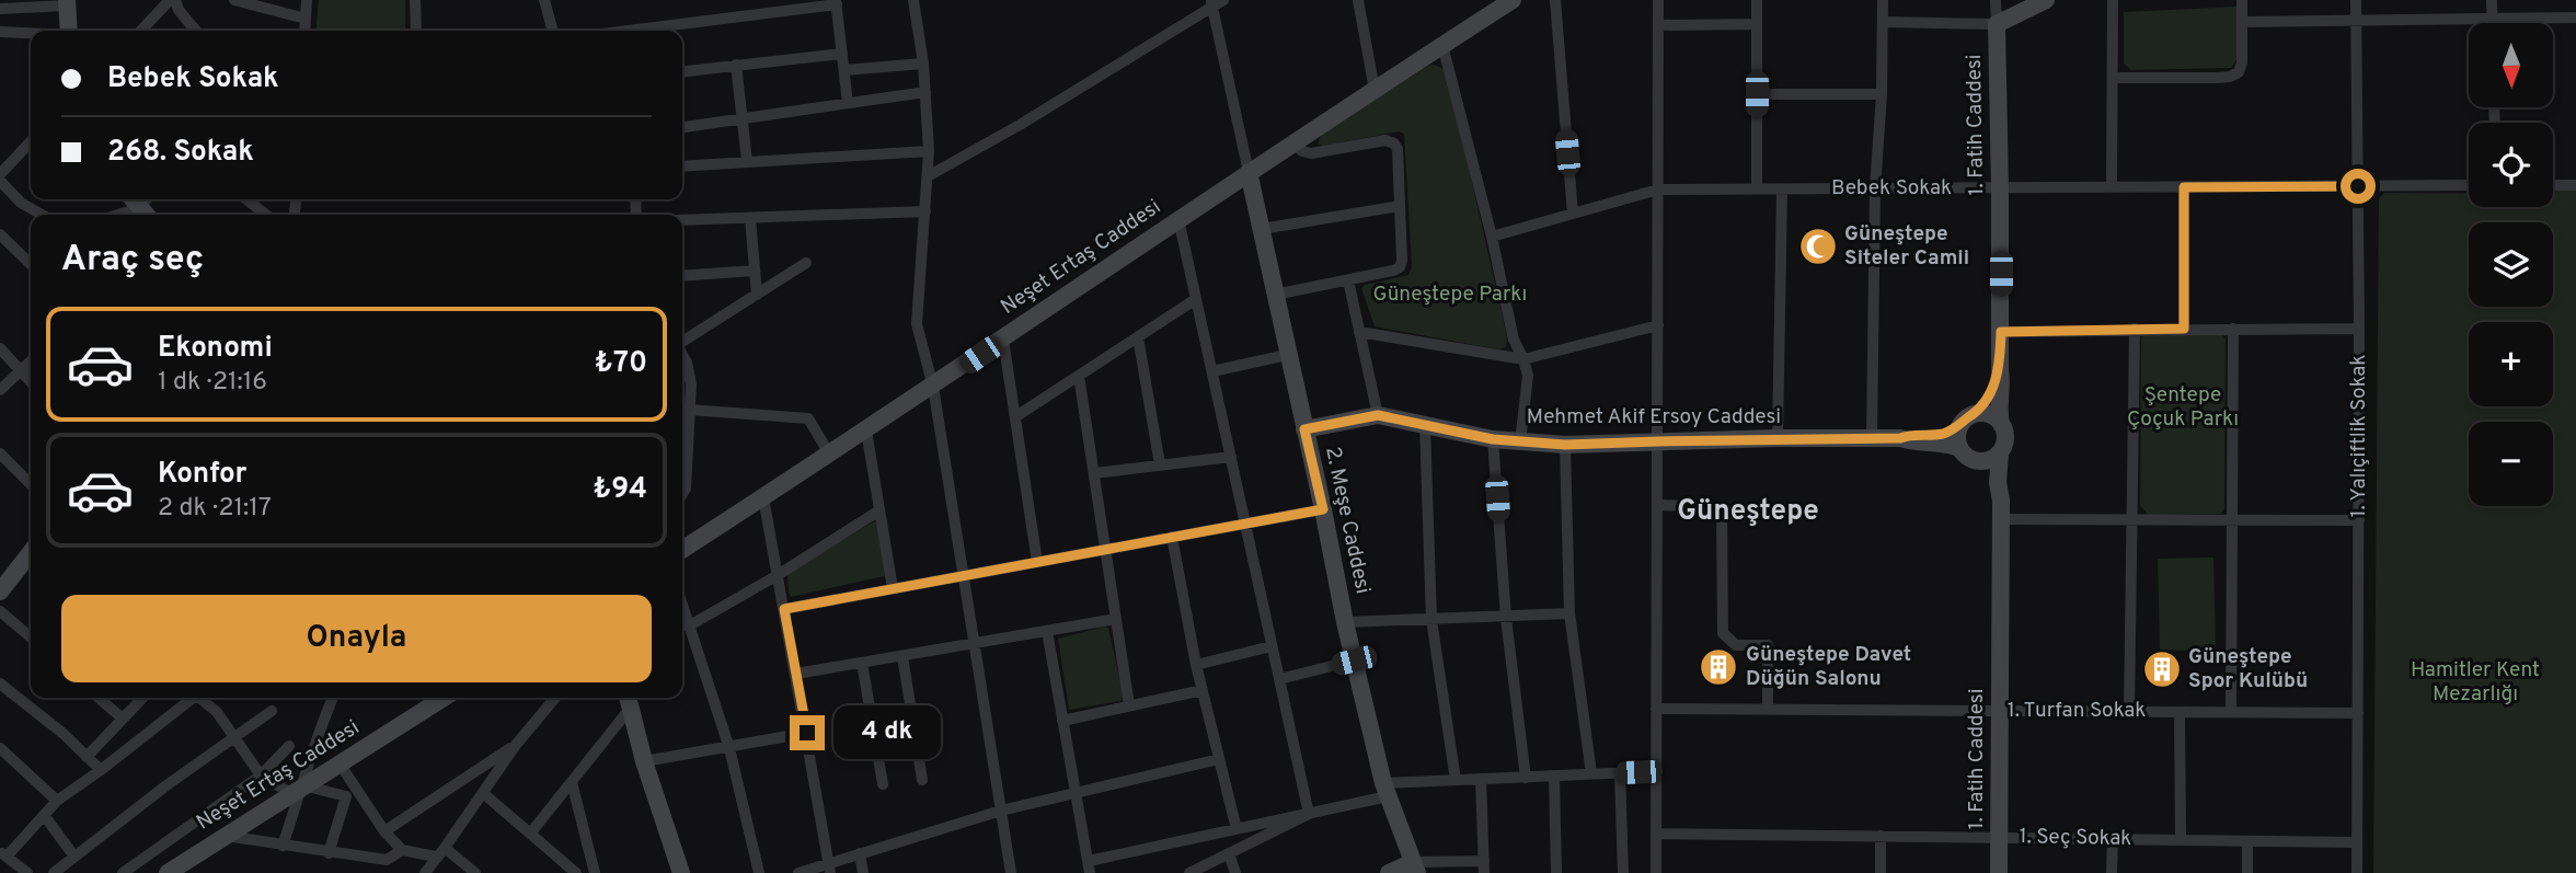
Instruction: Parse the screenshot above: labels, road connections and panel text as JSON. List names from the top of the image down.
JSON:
{
  "streets": {
    "street": [
      "1. Fatih Caddesi",
      "Bebek Sokak",
      "Neşet Ertaş Caddesi",
      "Mehmet Akif Ersoy Caddesi",
      "1. Yalıçiftlik Sokak",
      "2. Meşe Caddesi",
      "1. Turfan Sokak",
      "1. Seç Sokak"
    ]
  },
  "crossings": [
    ["1. Fatih Caddesi", "Bebek Sokak"],
    ["1. Fatih Caddesi", "Mehmet Akif Ersoy Caddesi"],
    ["1. Fatih Caddesi", "1. Turfan Sokak"],
    ["1. Fatih Caddesi", "1. Seç Sokak"],
    ["Bebek Sokak", "1. Yalıçiftlik Sokak"],
    ["Neşet Ertaş Caddesi", "2. Meşe Caddesi"],
    ["Mehmet Akif Ersoy Caddesi", "2. Meşe Caddesi"],
    ["1. Yalıçiftlik Sokak", "1. Turfan Sokak"],
    ["1. Yalıçiftlik Sokak", "1. Seç Sokak"]
  ],
  "districts": ["Güneştepe"],
  "parks": ["Güneştepe Parkı", "Şentepe Çoçuk Parkı", "Hamitler Kent Mezarlığı"],
  "places": {
    "mosque": ["Güneştepe Siteler Camii"],
    "building": ["Güneştepe Davet Düğün Salonu", "Güneştepe Spor Kulübü"]
  },
  "north": "bottom",
  "page": {
    "map_buttons": ["+", "−"],
    "banner": ["Bebek Sokak", "268. Sokak"],
    "heading": "Araç seç",
    "list": [
      {
        "name": "Ekonomi",
        "note": "1 dk · 21:16",
        "value": "₺70"
      },
      {
        "name": "Konfor",
        "note": "2 dk · 21:17",
        "value": "₺94"
      }
    ],
    "buttons": "Onayla",
    "bubble": "4 dk"
  }
}
